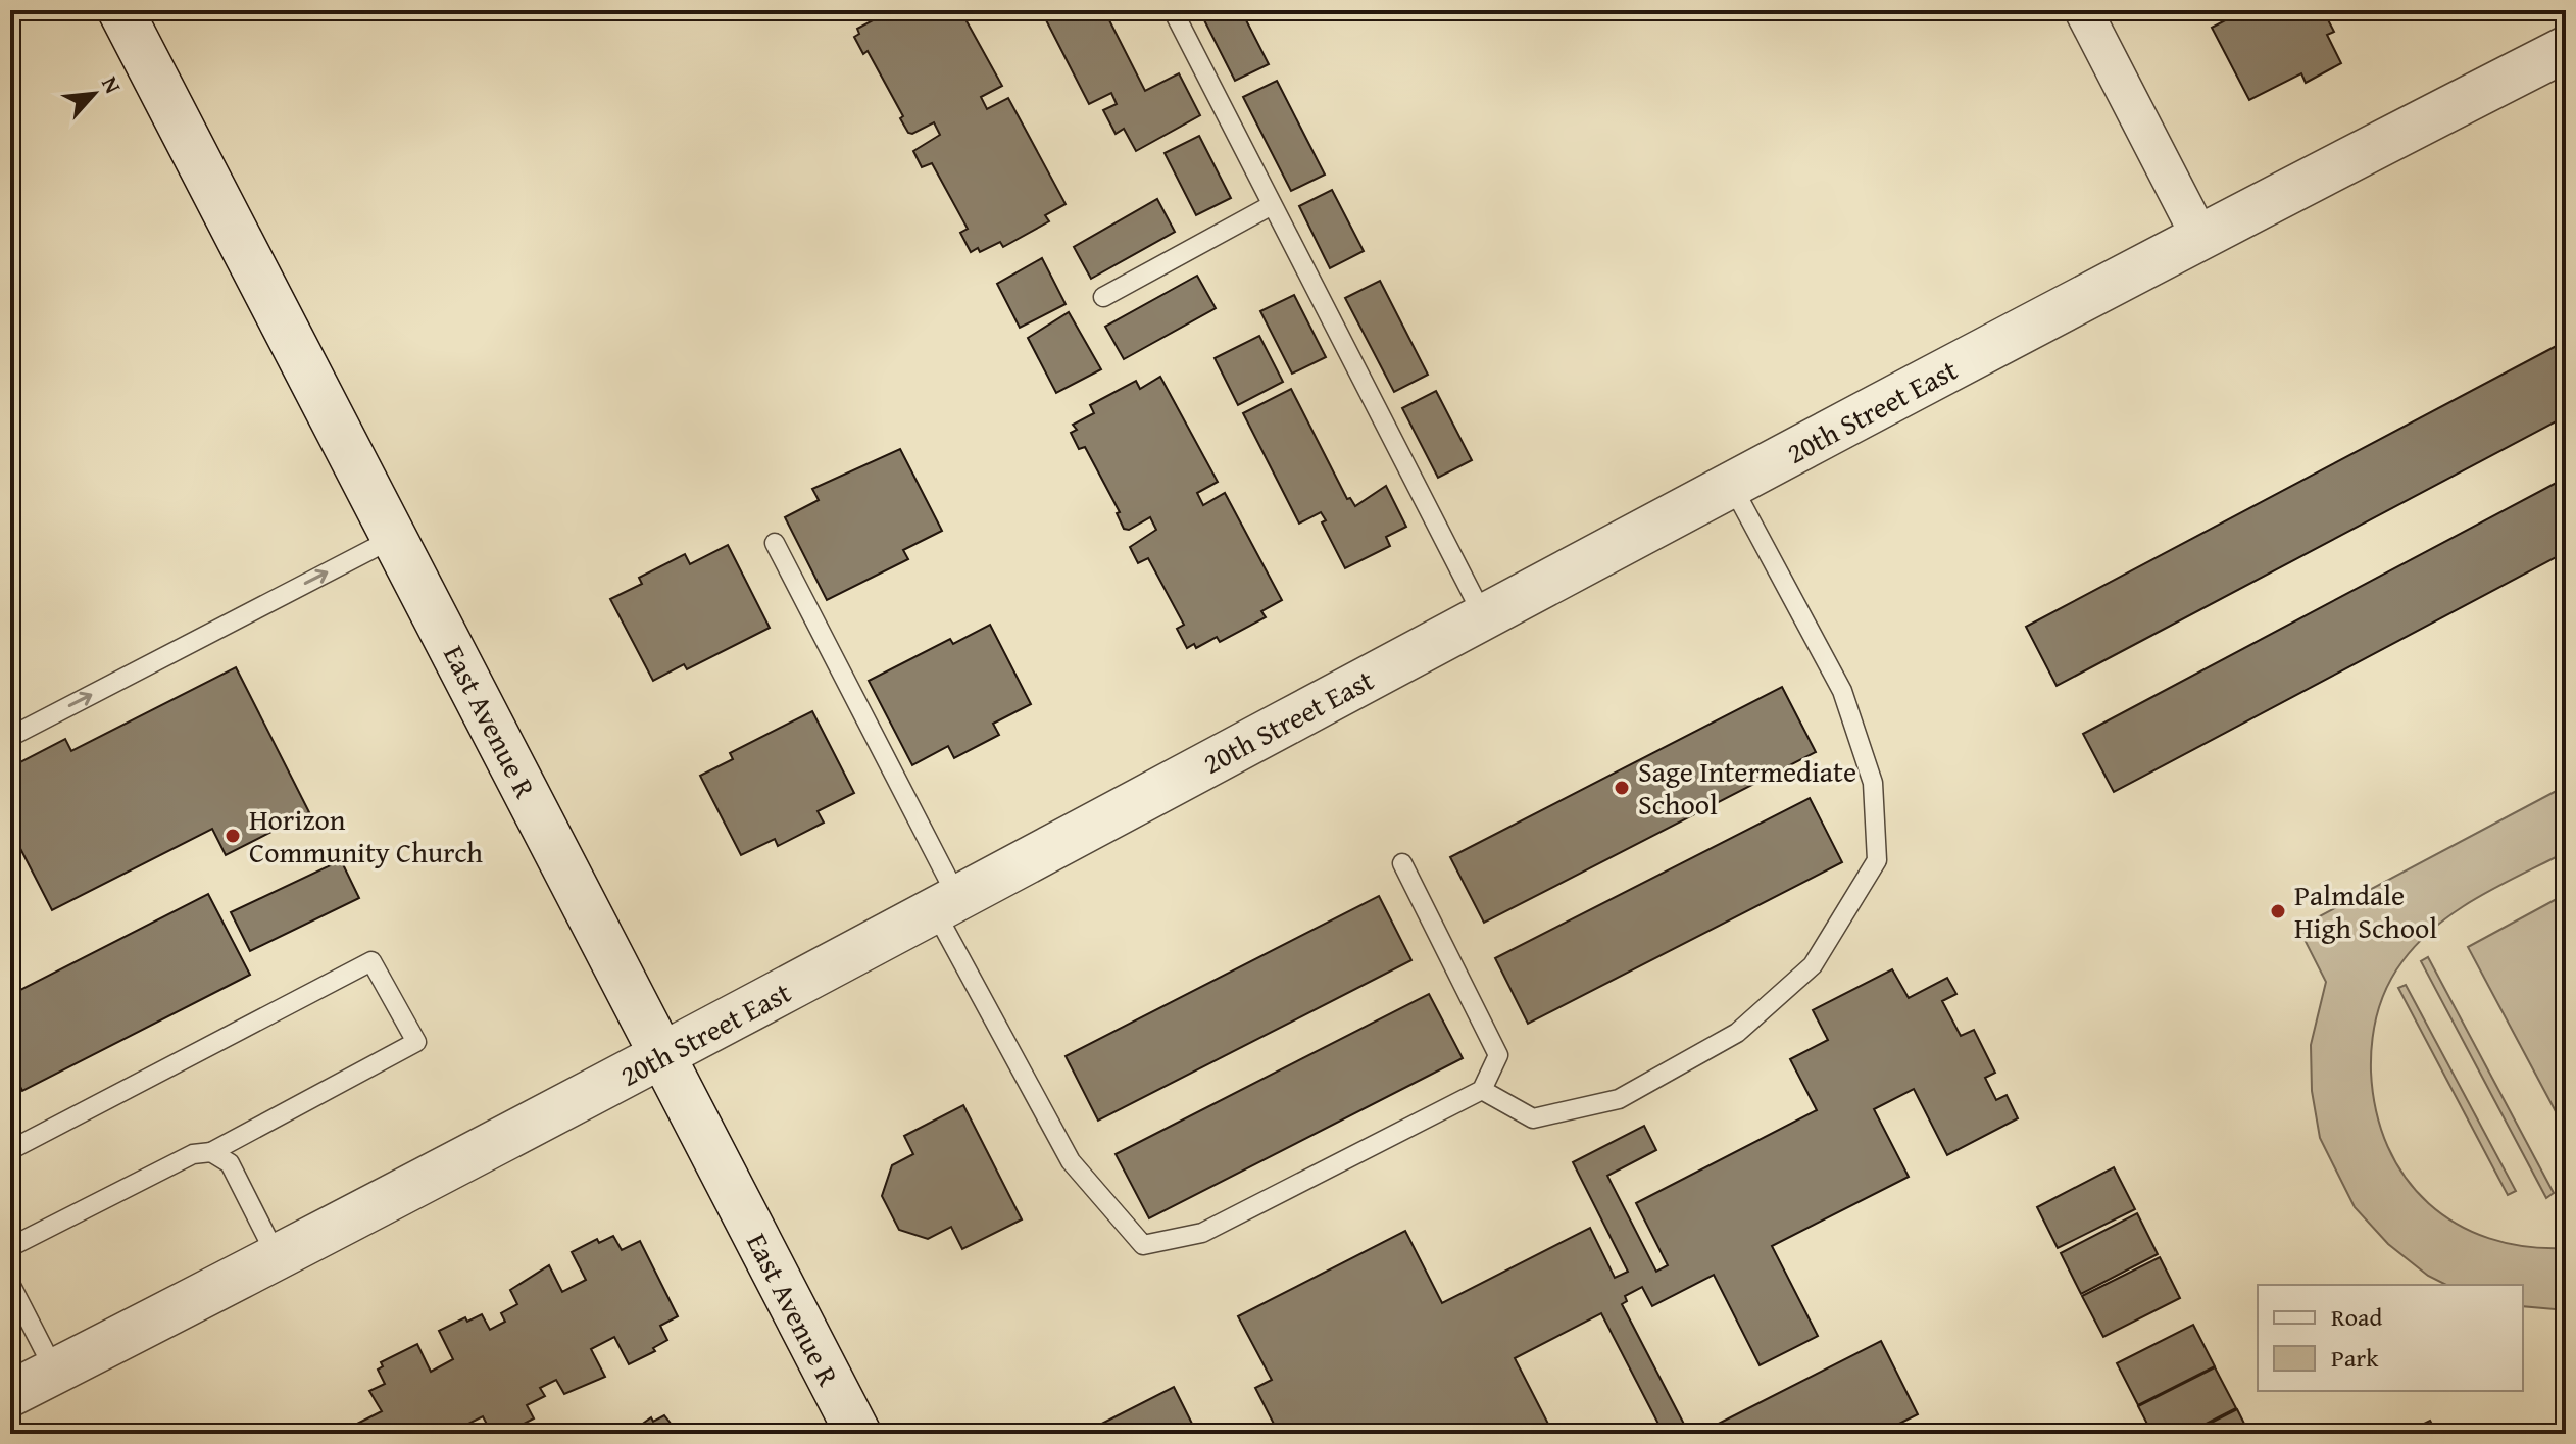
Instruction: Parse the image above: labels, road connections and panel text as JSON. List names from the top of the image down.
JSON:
{
  "streets": {
    "street": ["20th Street East", "East Avenue R"]
  },
  "crossings": [
    ["20th Street East", "East Avenue R"]
  ],
  "places": ["Sage Intermediate School", "Horizon Community Church", "Palmdale High School"],
  "legend": ["Road", "Park"],
  "north": "top right"
}
